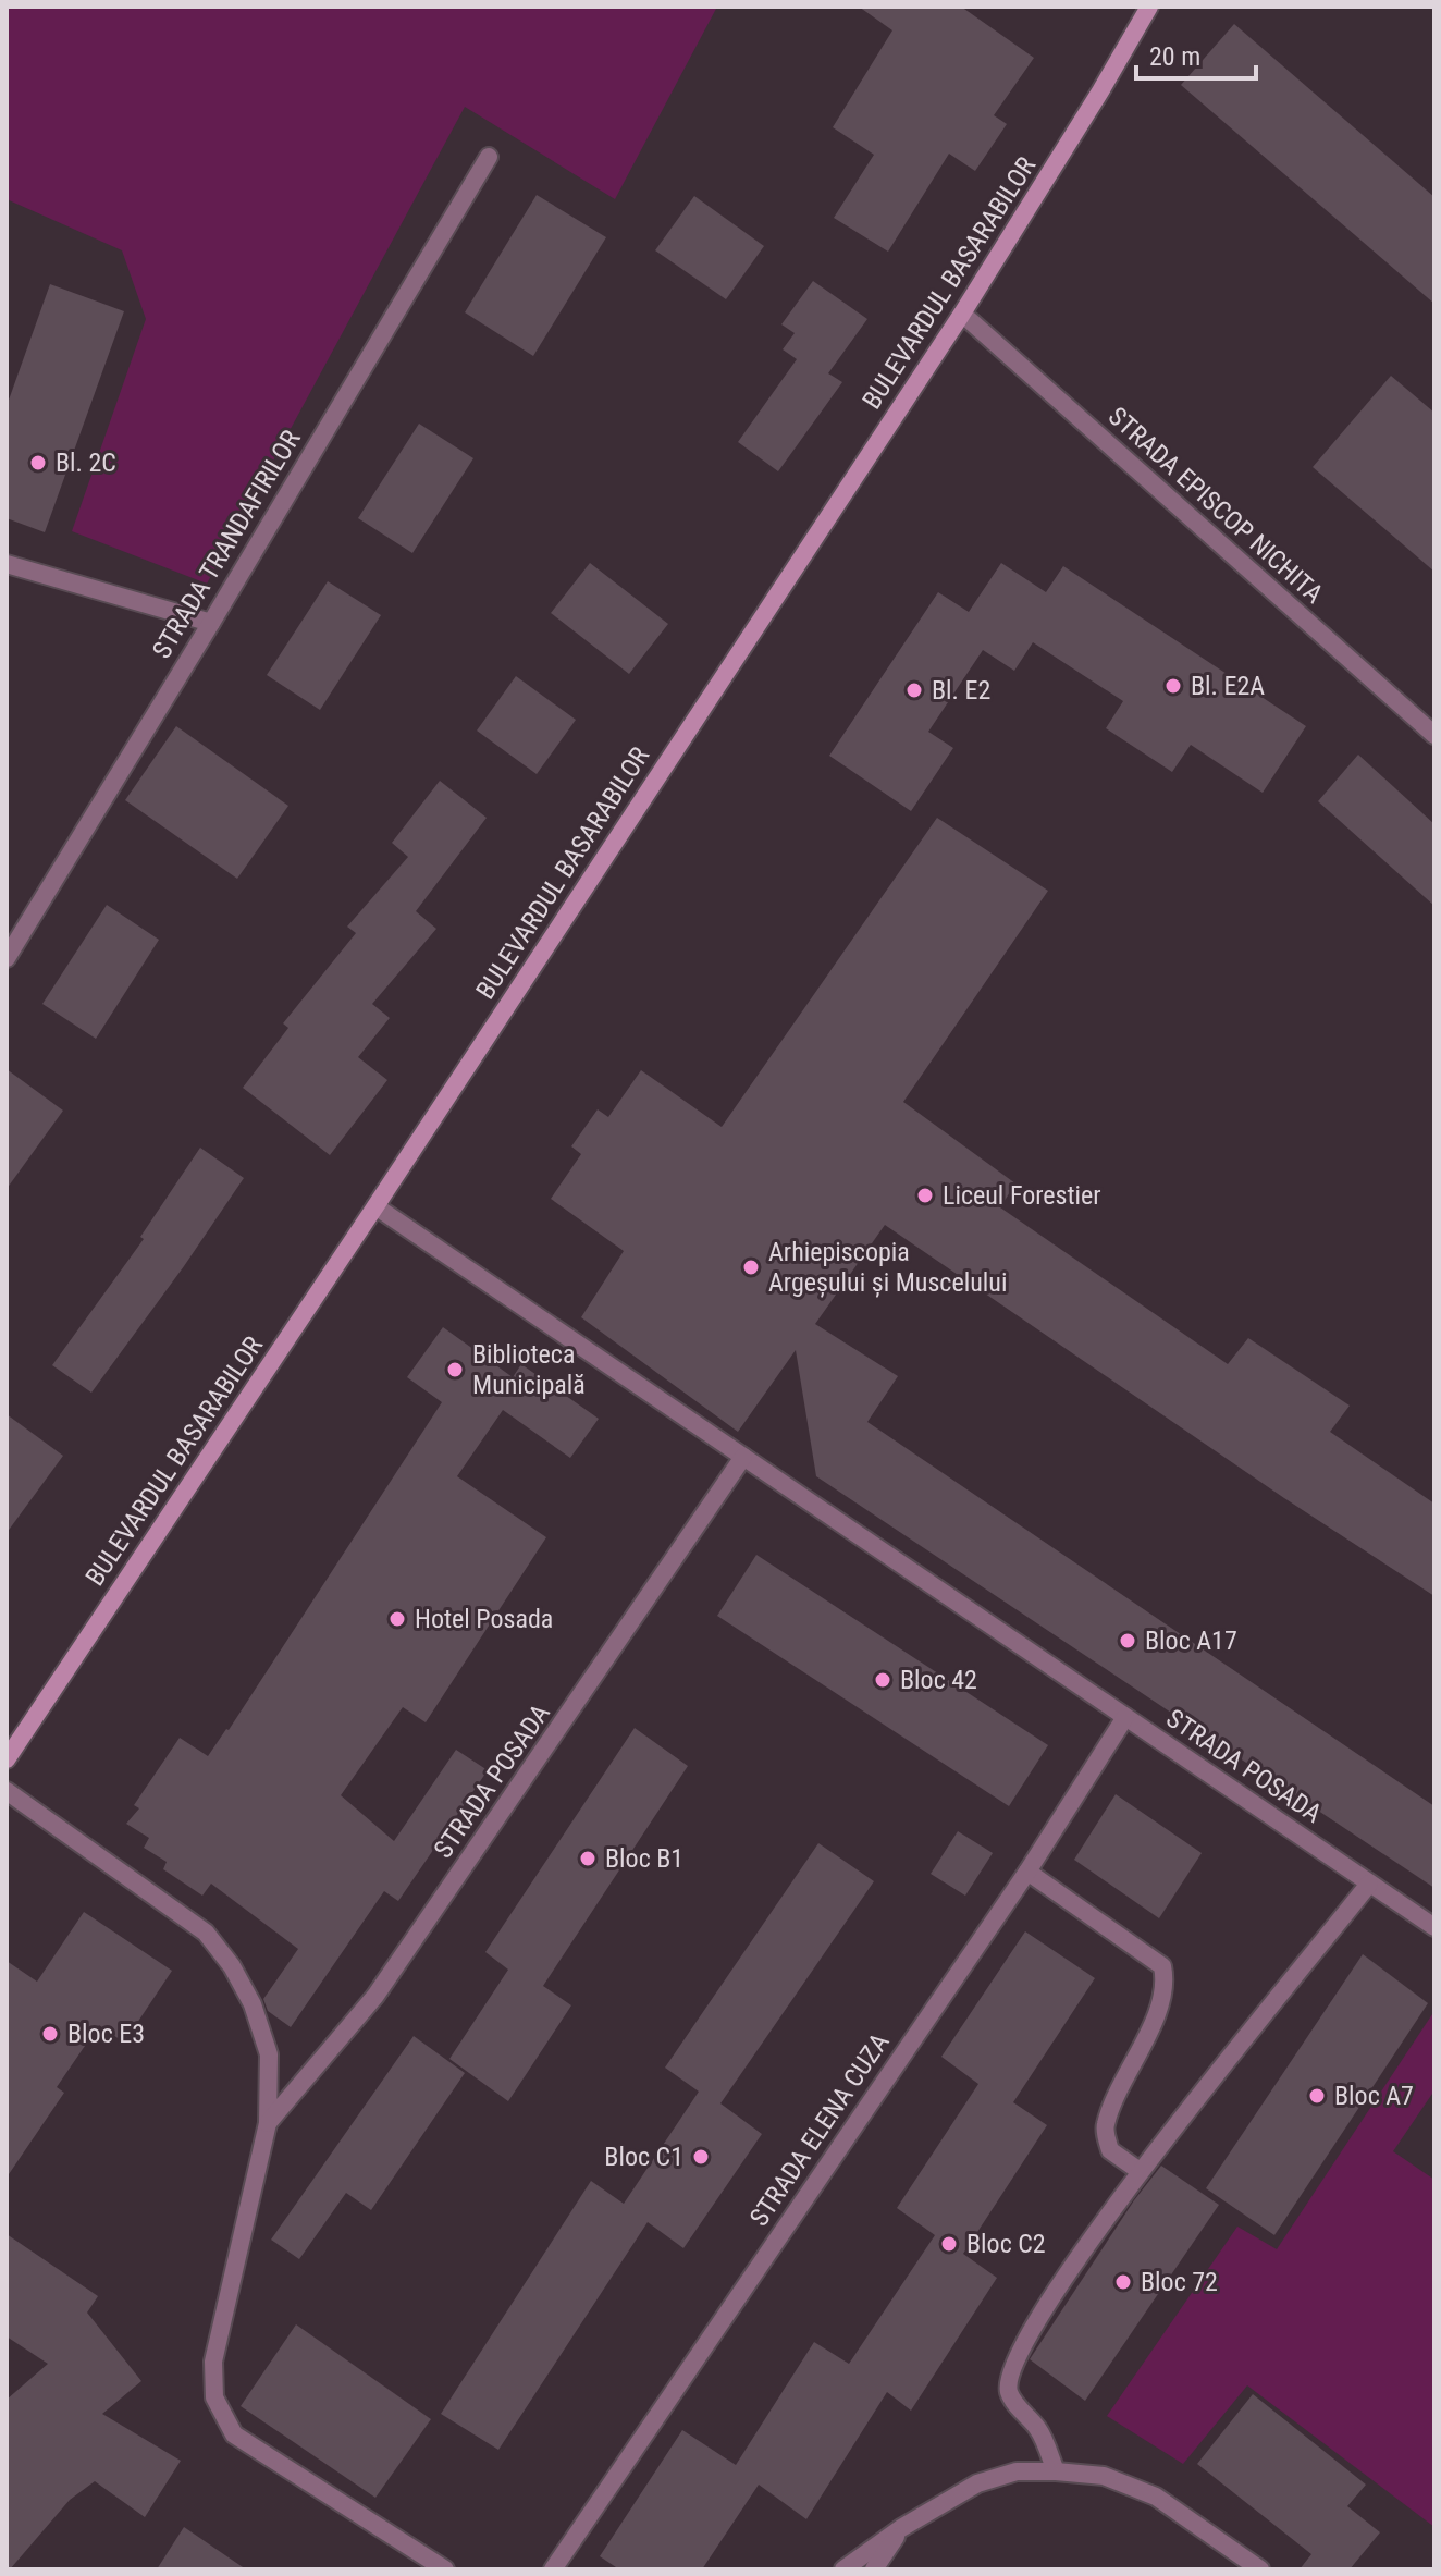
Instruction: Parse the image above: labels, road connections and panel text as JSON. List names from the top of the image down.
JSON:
{
  "streets": {
    "main road": ["BULEVARDUL BASARABILOR"],
    "street": [
      "STRADA EPISCOP NICHITA",
      "STRADA TRANDAFIRILOR",
      "STRADA POSADA",
      "STRADA ELENA CUZA"
    ]
  },
  "crossings": [
    ["BULEVARDUL BASARABILOR", "STRADA EPISCOP NICHITA"],
    ["BULEVARDUL BASARABILOR", "STRADA POSADA"],
    ["STRADA POSADA", "STRADA ELENA CUZA"]
  ],
  "places": [
    "Bl. 2C",
    "Bl. E2A",
    "Bl. E2",
    "Liceul Forestier",
    "Arhiepiscopia Argeșului și Muscelului",
    "Biblioteca Municipală",
    "Hotel Posada",
    "Bloc A17",
    "Bloc 42",
    "Bloc B1",
    "Bloc E3",
    "Bloc A7",
    "Bloc C1",
    "Bloc C2",
    "Bloc 72"
  ],
  "scale_bar": "20 m"
}
